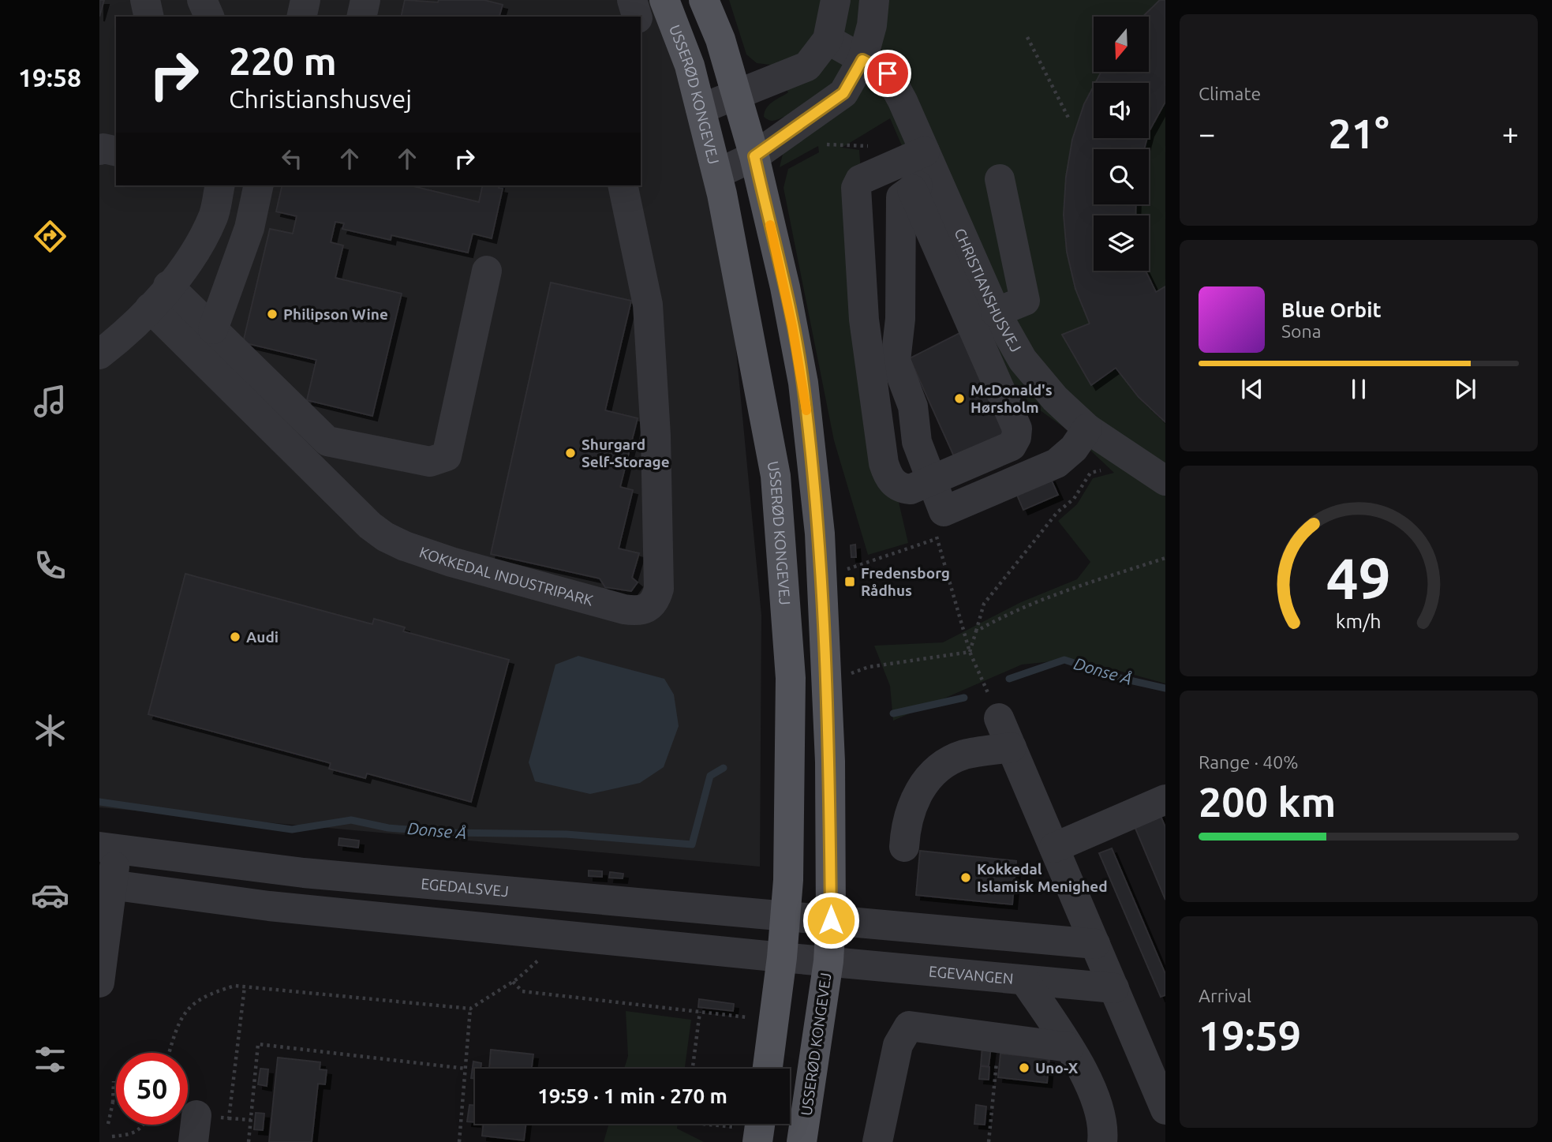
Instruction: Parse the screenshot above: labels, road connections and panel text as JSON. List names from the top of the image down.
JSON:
{
  "streets": {
    "main road": ["USSERØD KONGEVEJ"],
    "street": [
      "CHRISTIANSHUSVEJ",
      "KOKKEDAL INDUSTRIPARK",
      "EGEDALSVEJ",
      "EGEVANGEN"
    ]
  },
  "crossings": [
    ["USSERØD KONGEVEJ", "EGEDALSVEJ"],
    ["USSERØD KONGEVEJ", "EGEVANGEN"]
  ],
  "water": ["Donse Å"],
  "places": {
    "other": [
      "Philipson Wine",
      "McDonald's Hørsholm",
      "Shurgard Self-Storage",
      "Audi",
      "Kokkedal Islamisk Menighed",
      "Uno-X"
    ],
    "transit": ["Fredensborg Rådhus"]
  },
  "north": "bottom",
  "page": {
    "tabs": "19:58",
    "tile": [
      "Climate",
      ["Range · 40%", "200 km"],
      ["Arrival", "19:59"]
    ],
    "turn": ["220 m", "Christianshusvej"],
    "heat": ["−", "21°", "+"],
    "song": ["Blue Orbit", "Sona"],
    "limit": "50",
    "trip": "19:59 · 1 min · 270 m",
    "gauge": ["49", "km/h"]
  }
}
